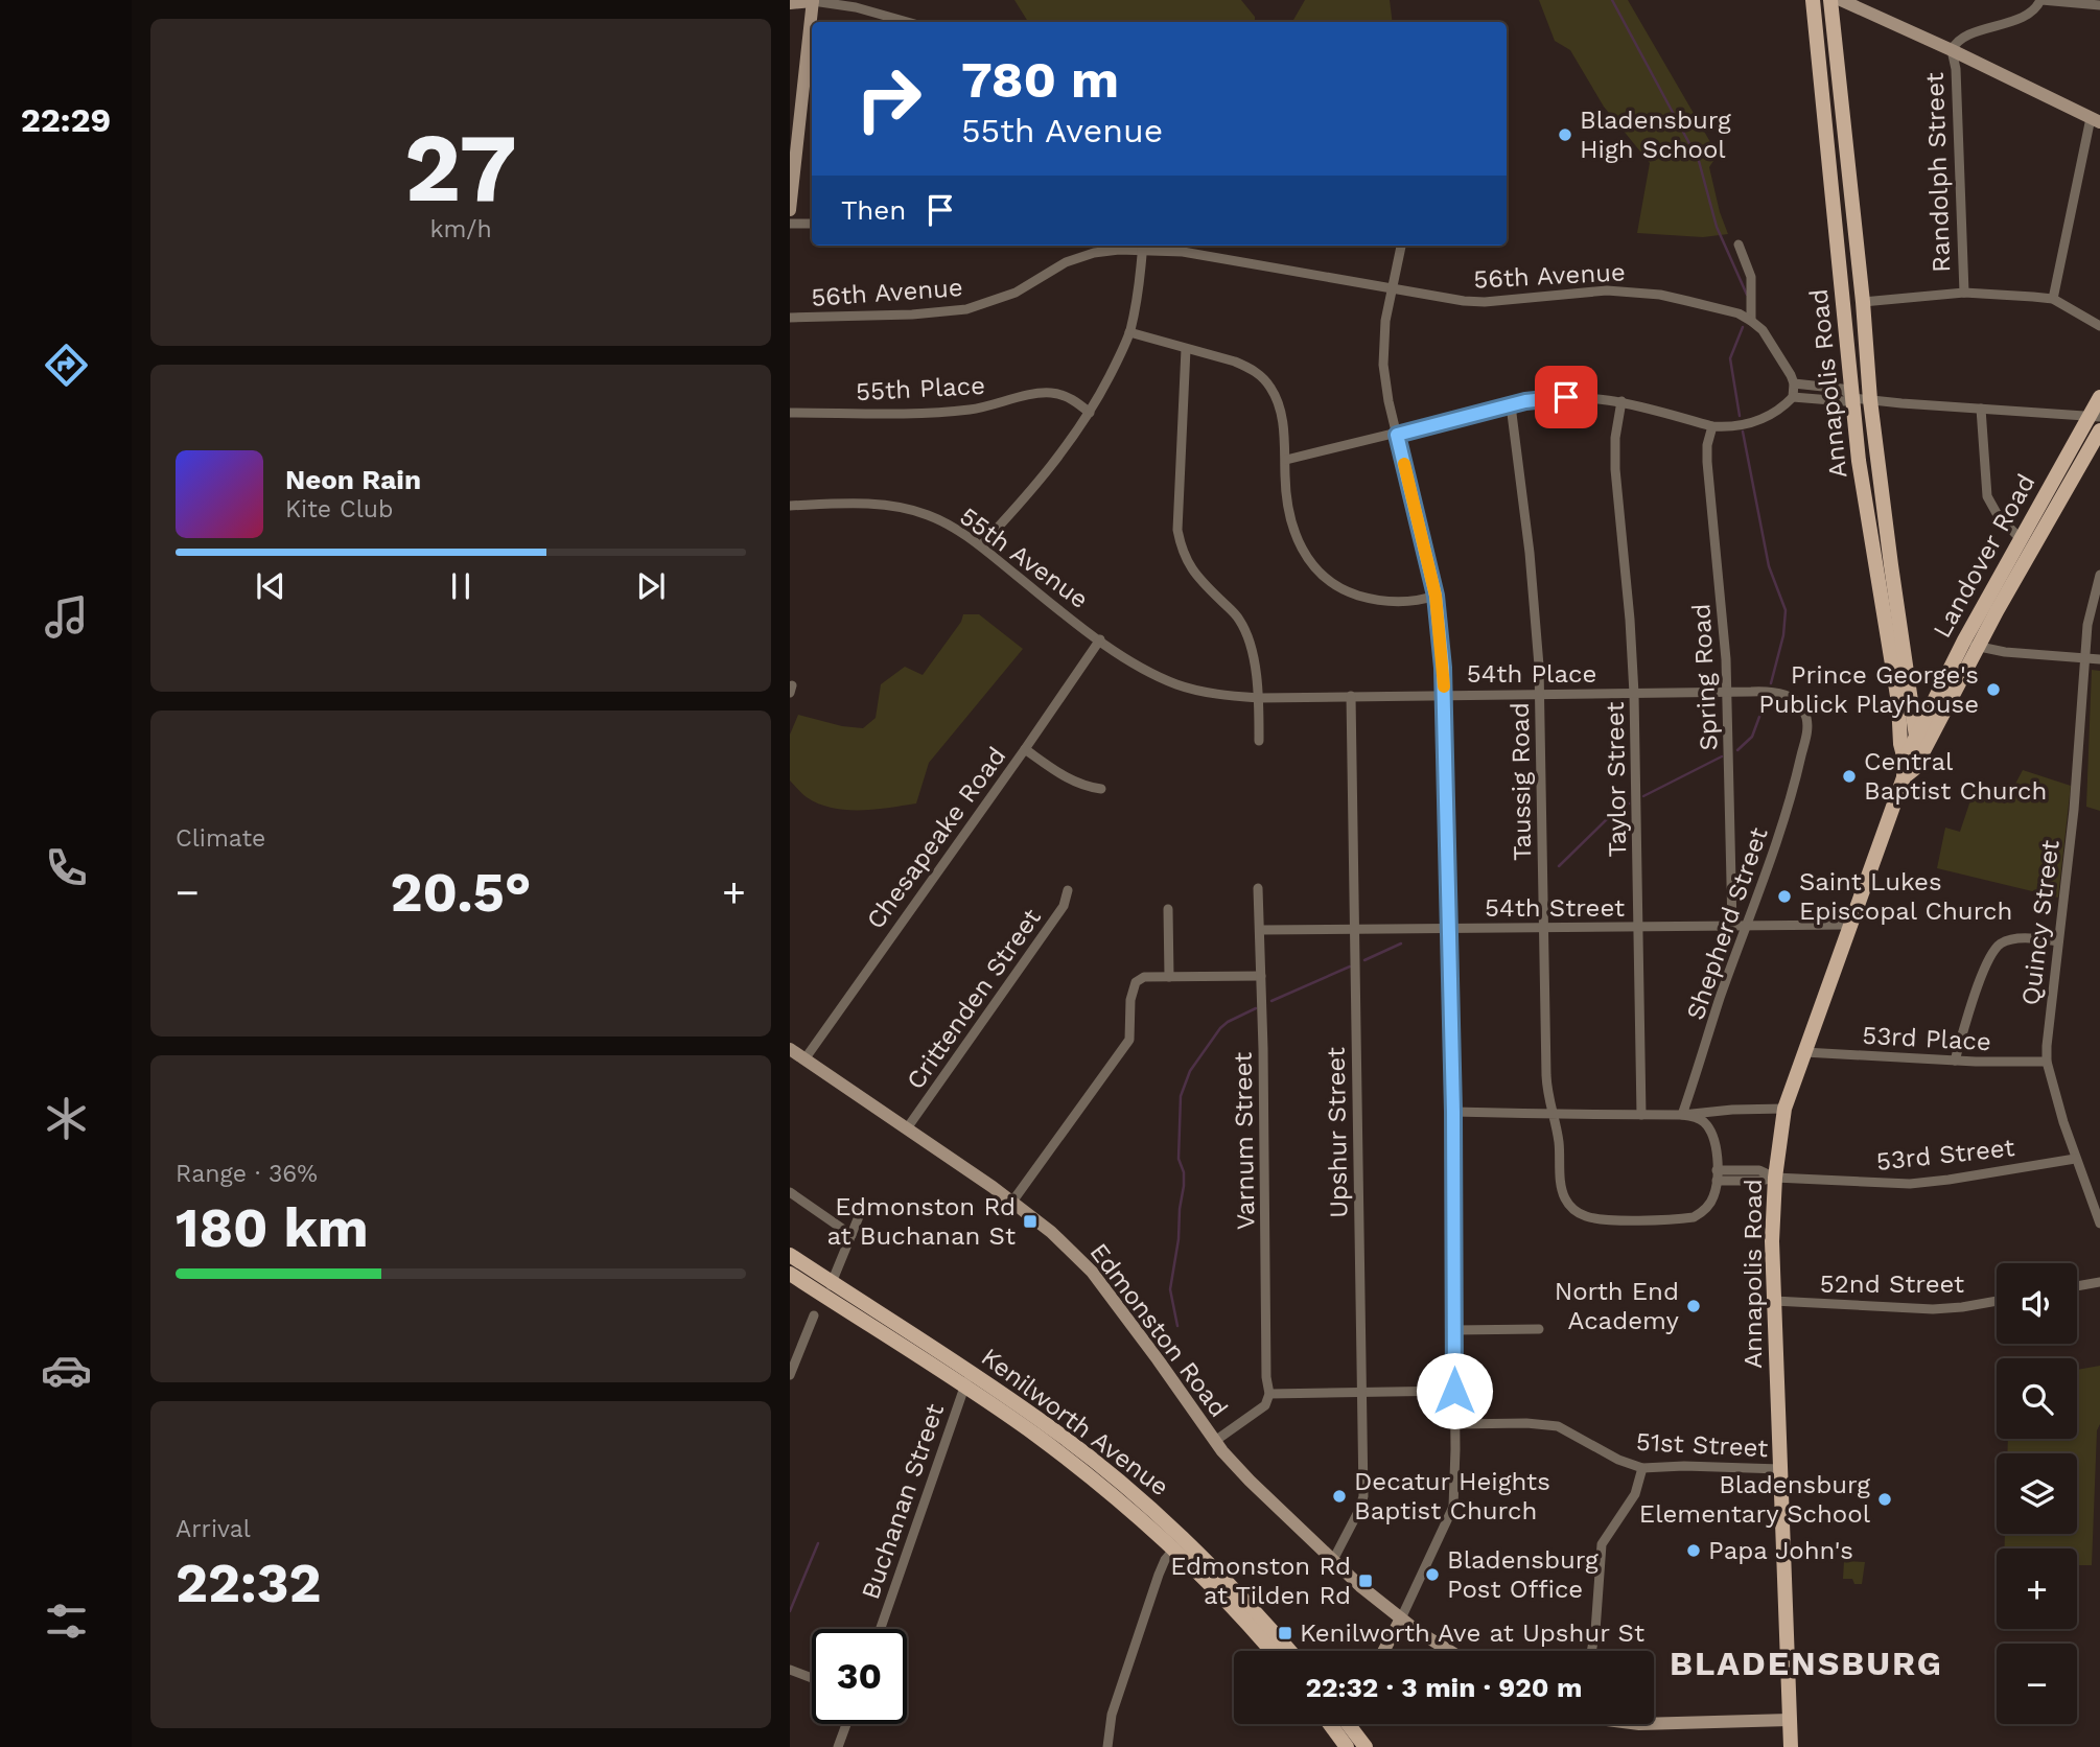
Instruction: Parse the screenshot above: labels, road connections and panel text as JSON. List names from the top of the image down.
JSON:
{
  "streets": {
    "main road": ["Annapolis Road", "Landover Road", "Kenilworth Avenue"],
    "street": [
      "Randolph Street",
      "56th Avenue",
      "55th Place",
      "55th Avenue",
      "54th Place",
      "Spring Road",
      "Taylor Street",
      "Taussig Road",
      "Chesapeake Road",
      "54th Street",
      "Quincy Street",
      "Shepherd Street",
      "Crittenden Street",
      "53rd Place",
      "Upshur Street",
      "Varnum Street",
      "53rd Street",
      "52nd Street",
      "Edmonston Road",
      "51st Street",
      "Buchanan Street"
    ]
  },
  "crossings": [
    ["Annapolis Road", "Landover Road"],
    ["Annapolis Road", "54th Street"],
    ["Annapolis Road", "53rd Place"],
    ["Annapolis Road", "53rd Street"],
    ["Annapolis Road", "52nd Street"],
    ["Annapolis Road", "51st Street"],
    ["55th Avenue", "54th Place"],
    ["55th Avenue", "Chesapeake Road"],
    ["54th Place", "Spring Road"],
    ["54th Place", "Taylor Street"],
    ["54th Place", "Taussig Road"],
    ["54th Place", "Chesapeake Road"],
    ["54th Place", "Shepherd Street"],
    ["54th Place", "Upshur Street"],
    ["Spring Road", "54th Street"],
    ["Taylor Street", "54th Street"],
    ["Taussig Road", "54th Street"],
    ["Taussig Road", "53rd Street"],
    ["Chesapeake Road", "Edmonston Road"],
    ["54th Street", "Shepherd Street"],
    ["54th Street", "Upshur Street"],
    ["54th Street", "Varnum Street"],
    ["Quincy Street", "53rd Place"],
    ["Quincy Street", "53rd Street"],
    ["Crittenden Street", "Edmonston Road"],
    ["Upshur Street", "Edmonston Road"],
    ["Kenilworth Avenue", "Buchanan Street"]
  ],
  "districts": ["BLADENSBURG"],
  "places": {
    "other": [
      "Bladensburg High School",
      "Prince George's Publick Playhouse",
      "Central Baptist Church",
      "Saint Lukes Episcopal Church",
      "North End Academy",
      "Decatur Heights Baptist Church",
      "Bladensburg Elementary School",
      "Papa John's",
      "Bladensburg Post Office"
    ],
    "transit": ["Edmonston Rd at Buchanan St", "Edmonston Rd at Tilden Rd", "Kenilworth Ave at Upshur St"]
  },
  "page": {
    "tabs": "22:29",
    "tile": [
      ["27", "km/h"],
      "Climate",
      ["Range · 36%", "180 km"],
      ["Arrival", "22:32"]
    ],
    "turn": ["780 m", "55th Avenue"],
    "then": "Then",
    "song": ["Neon Rain", "Kite Club"],
    "heat": ["−", "20.5°", "+"],
    "map_buttons": ["+", "−"],
    "limit": "30",
    "trip": "22:32 · 3 min · 920 m"
  }
}
